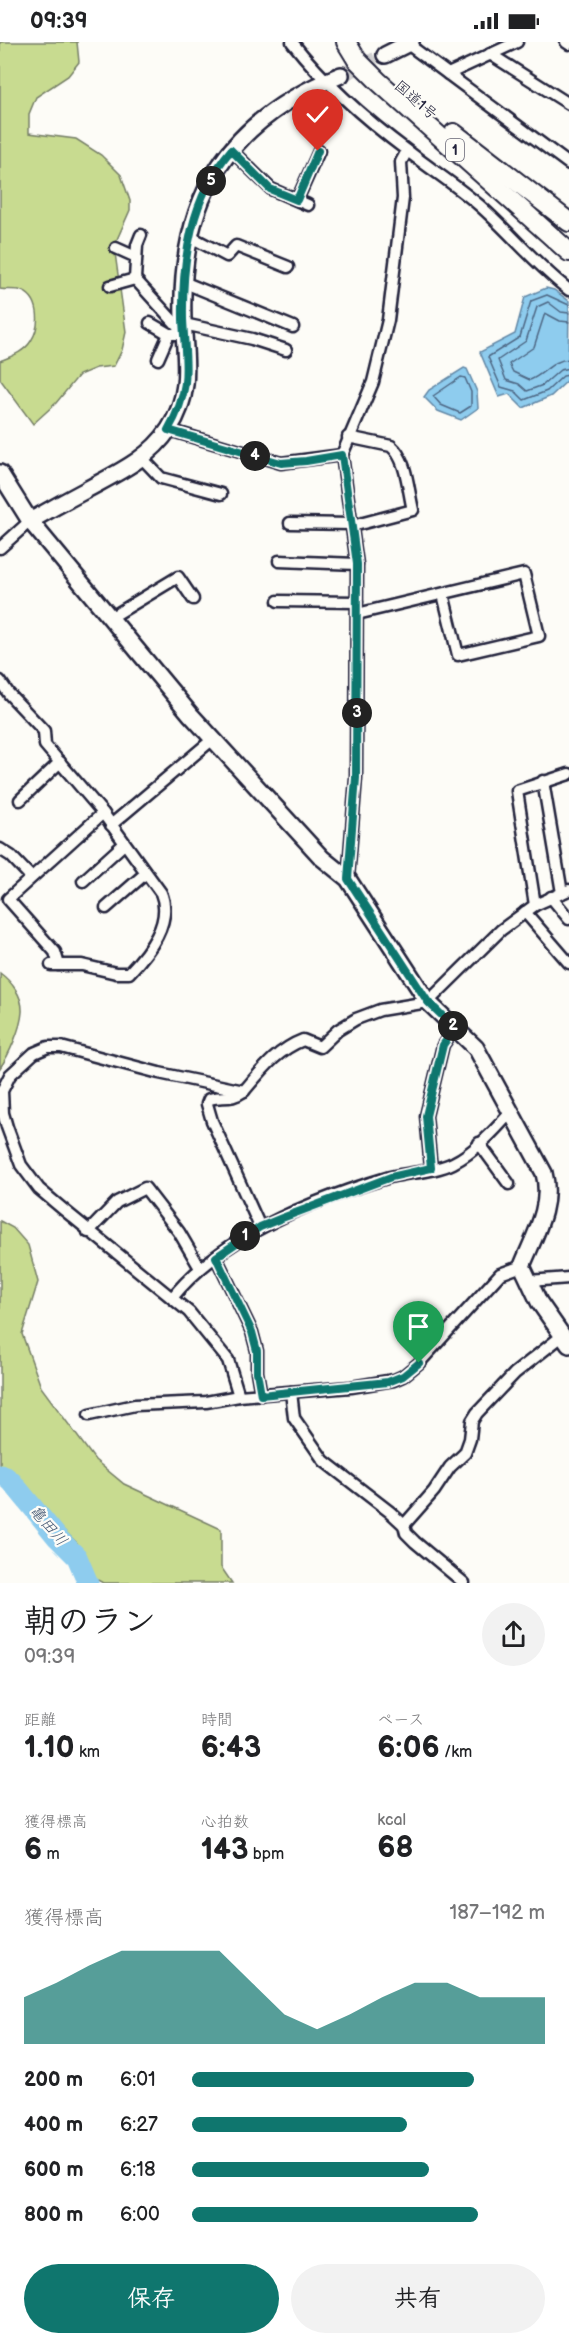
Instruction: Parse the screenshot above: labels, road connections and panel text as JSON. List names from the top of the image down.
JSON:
{
  "streets": {
    "highway": ["国道1号", "1"]
  },
  "crossings": [
    ["国道1号", "1"]
  ],
  "water": ["亀田川"],
  "page": {
    "status": "09:39",
    "pins": [
      "5",
      "4",
      "3",
      "2",
      "1"
    ],
    "heading": ["朝のラン", "09:39"],
    "stats": [
      ["距離", "1.10 km"],
      ["時間", "6:43"],
      ["ペース", "6:06 /km"],
      ["獲得標高", "6 m"],
      ["心拍数", "143 bpm"],
      ["kcal", "68"]
    ],
    "chart": ["獲得標高", "187–192 m"],
    "list": [
      {
        "name": "200 m",
        "note": "6:01"
      },
      {
        "name": "400 m",
        "note": "6:27"
      },
      {
        "name": "600 m",
        "note": "6:18"
      },
      {
        "name": "800 m",
        "note": "6:00"
      }
    ],
    "buttons": ["保存", "共有"]
  }
}
